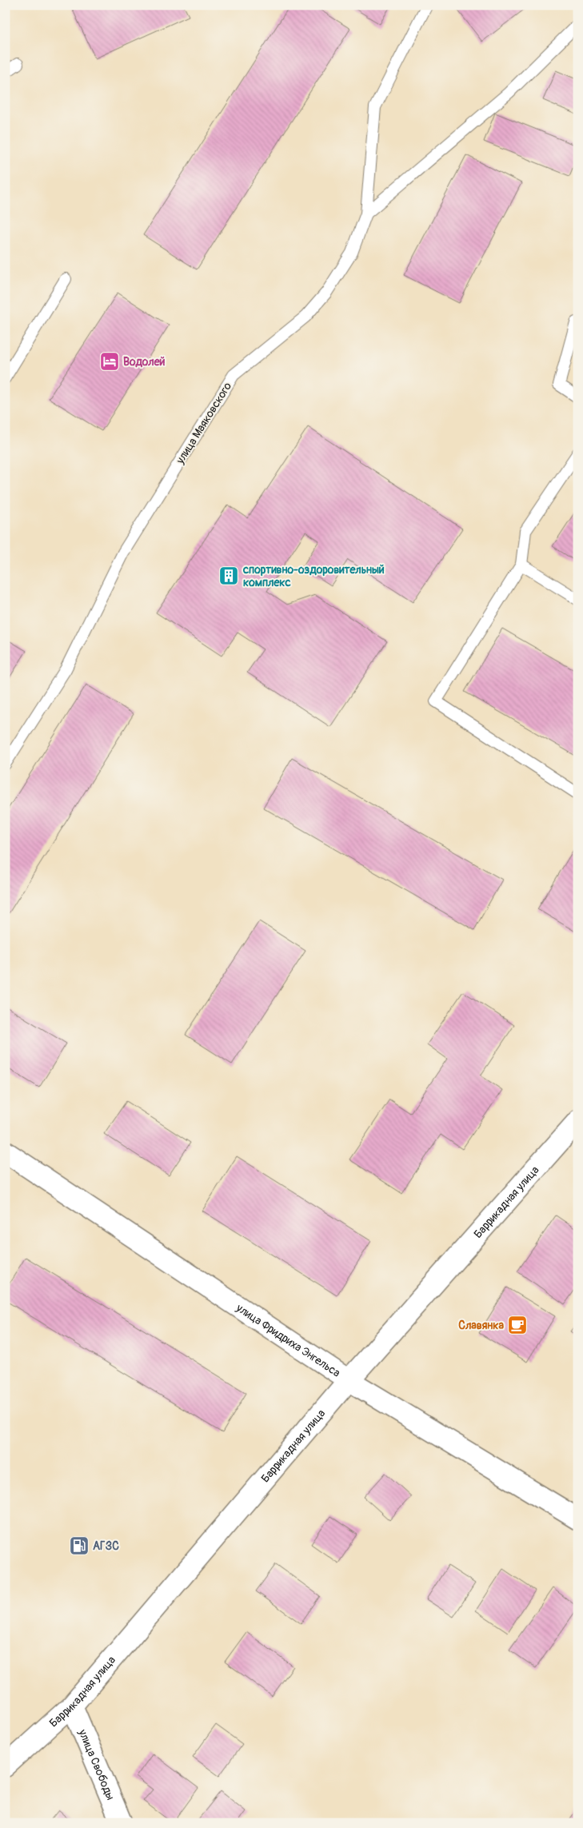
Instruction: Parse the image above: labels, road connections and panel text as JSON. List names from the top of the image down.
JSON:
{
  "streets": {
    "street": ["Баррикадная улица", "улица Фридриха Энгельса", "улица Свободы"],
    "lane": ["улица Маяковского"]
  },
  "crossings": [
    ["Баррикадная улица", "улица Фридриха Энгельса"],
    ["Баррикадная улица", "улица Свободы"]
  ],
  "places": {
    "hotel": ["Водолей"],
    "building": ["спортивно-оздоровительный комплекс"],
    "cafe": ["Славянка"],
    "fuel station": ["АГЗС"]
  }
}
